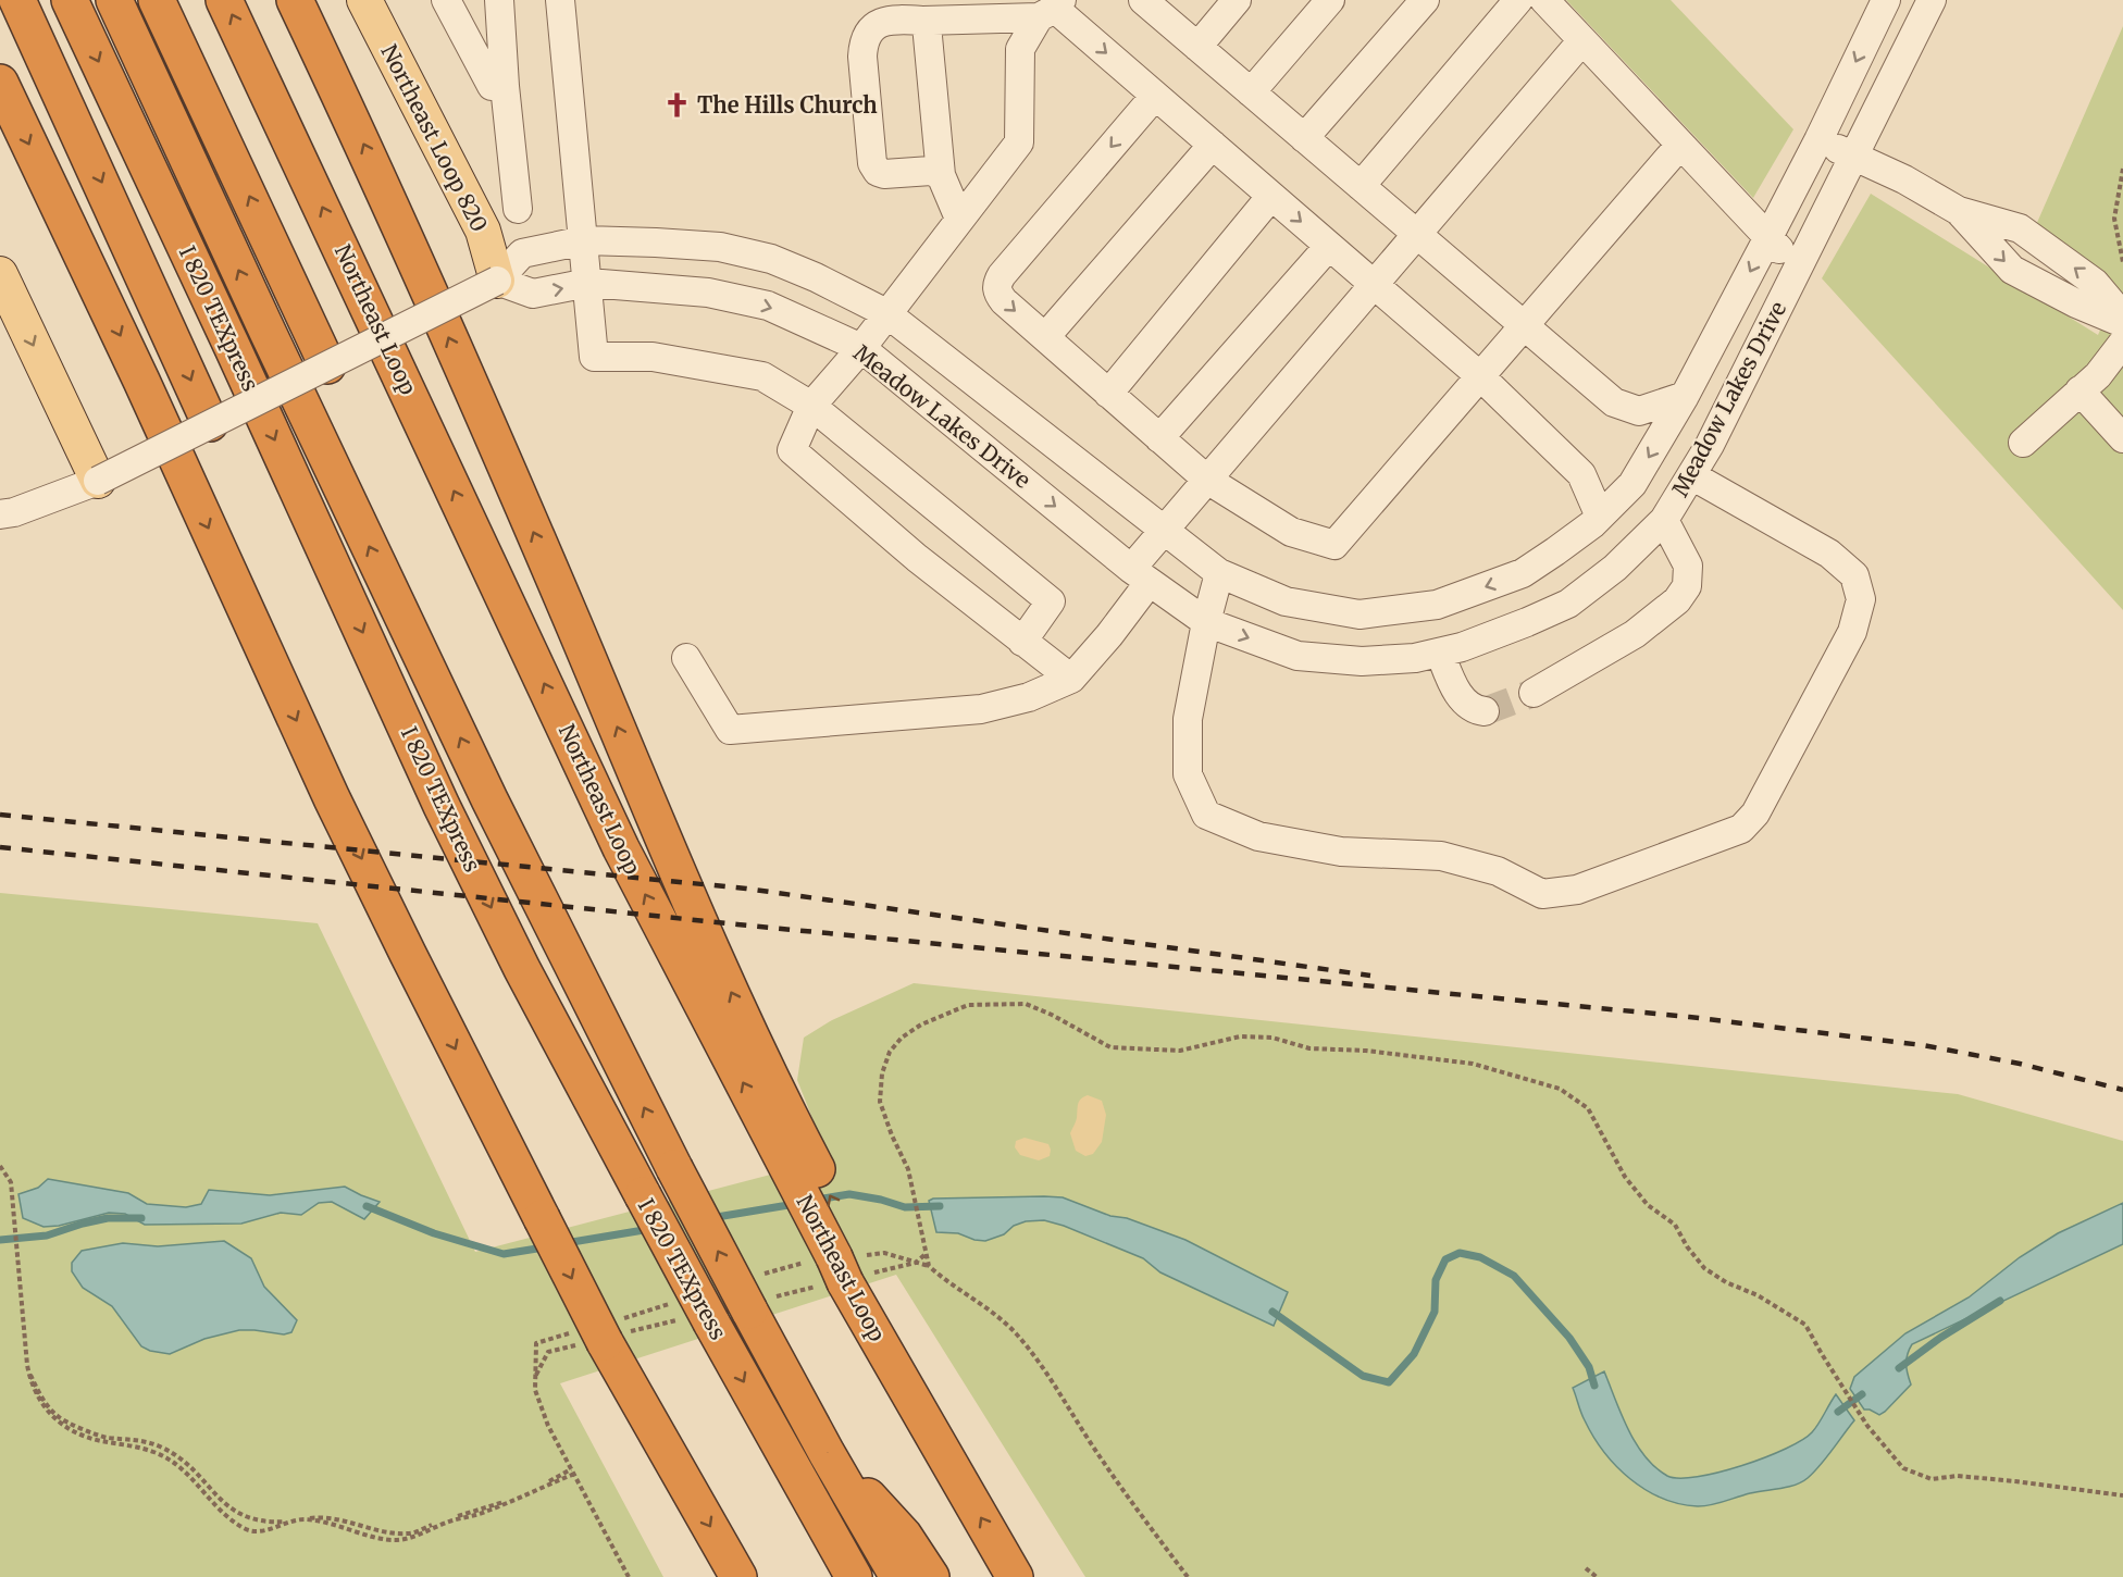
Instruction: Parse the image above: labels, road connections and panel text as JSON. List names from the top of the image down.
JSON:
{
  "streets": {
    "highway": ["I 820 TEXpress", "Northeast Loop"],
    "main road": ["Northeast Loop 820"],
    "street": ["Meadow Lakes Drive"]
  },
  "crossings": [
    ["Northeast Loop 820", "Meadow Lakes Drive"]
  ],
  "places": {
    "church": ["The Hills Church"]
  }
}
